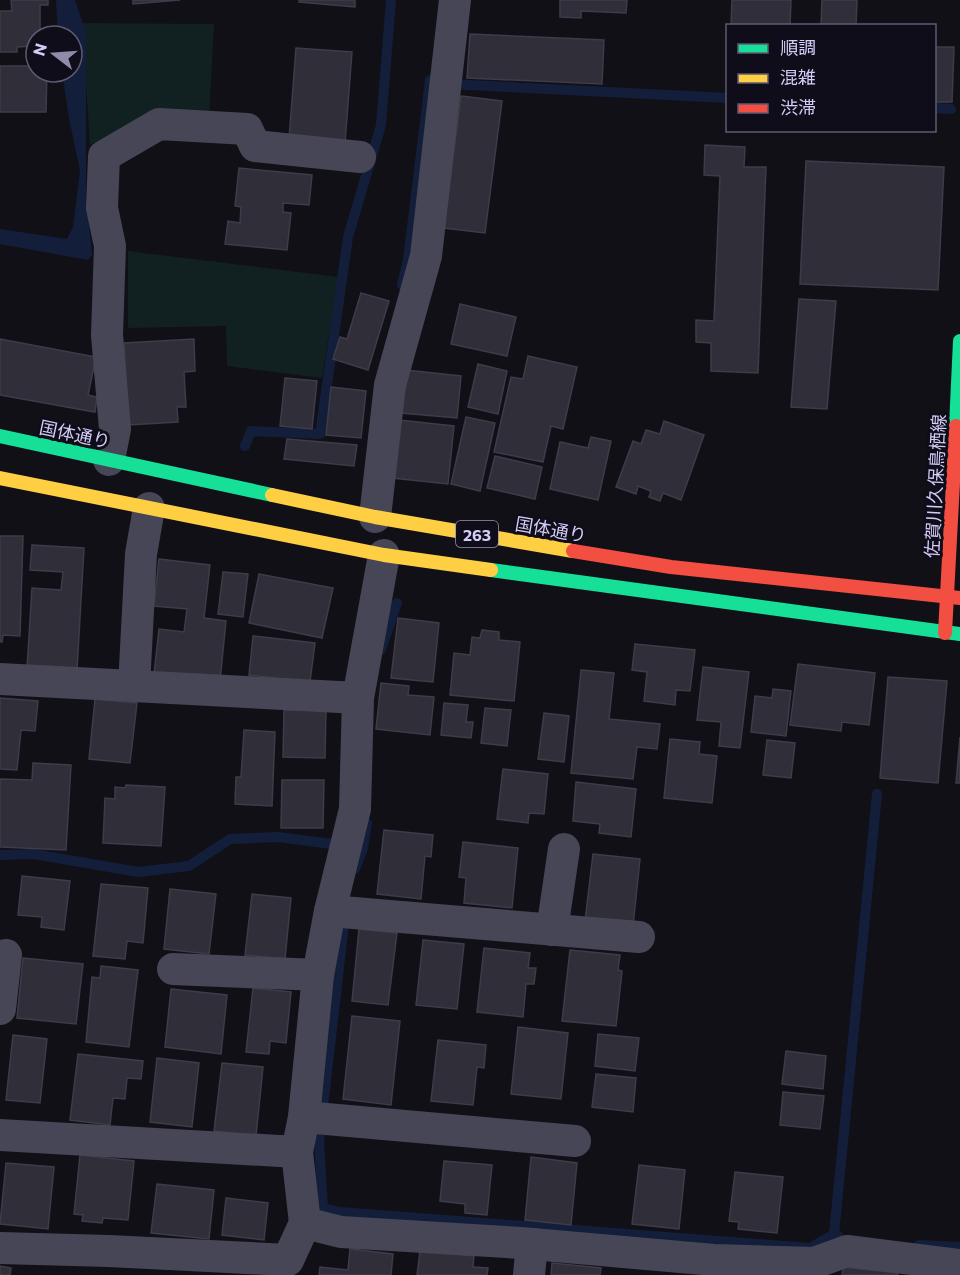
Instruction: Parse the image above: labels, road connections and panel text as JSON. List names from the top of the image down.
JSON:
{
  "streets": {
    "main road": ["国体通り", "佐賀川久保鳥栖線", "263"]
  },
  "crossings": [
    ["国体通り", "佐賀川久保鳥栖線"],
    ["佐賀川久保鳥栖線", "263"]
  ],
  "legend": ["順調", "混雑", "渋滞"],
  "north": "left"
}
